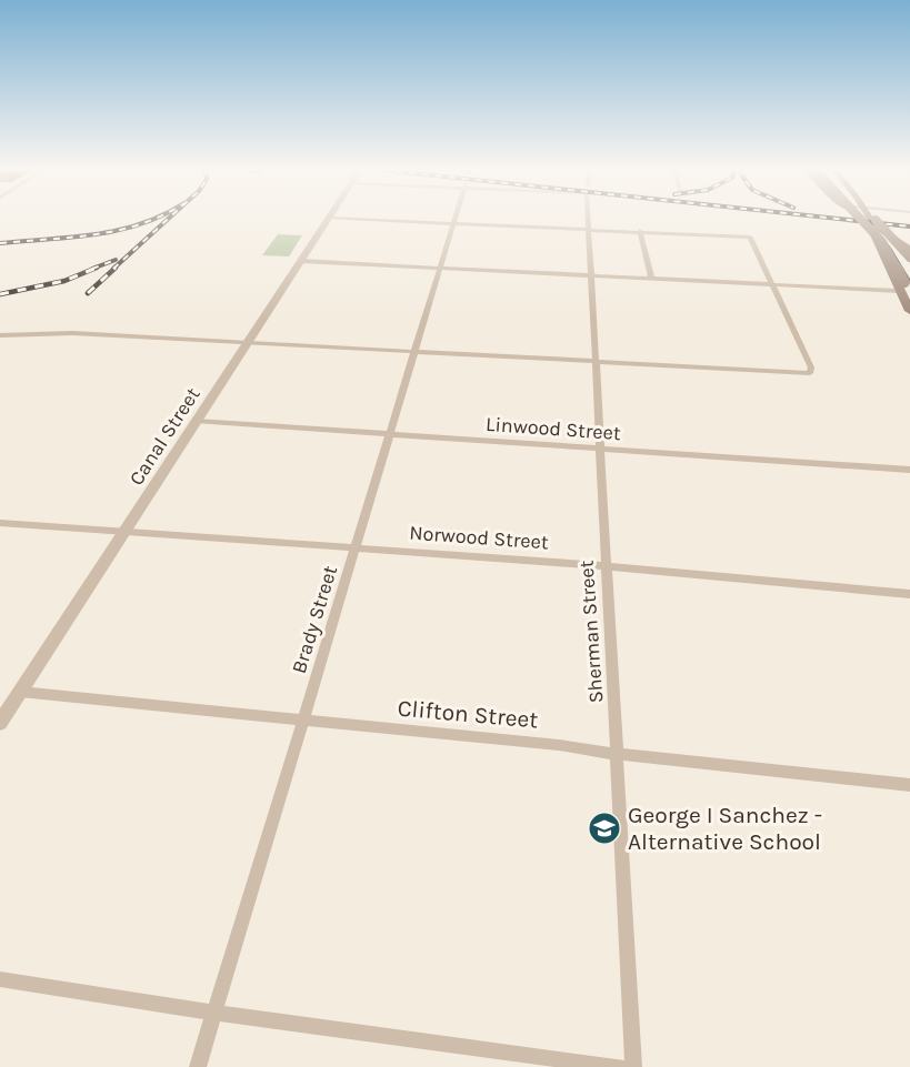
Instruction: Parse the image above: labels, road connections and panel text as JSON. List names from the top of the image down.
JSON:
{
  "streets": {
    "street": [
      "Linwood Street",
      "Canal Street",
      "Norwood Street",
      "Brady Street",
      "Sherman Street",
      "Clifton Street"
    ]
  },
  "crossings": [
    ["Linwood Street", "Canal Street"],
    ["Linwood Street", "Brady Street"],
    ["Linwood Street", "Sherman Street"],
    ["Canal Street", "Norwood Street"],
    ["Canal Street", "Clifton Street"],
    ["Norwood Street", "Brady Street"],
    ["Norwood Street", "Sherman Street"],
    ["Brady Street", "Clifton Street"],
    ["Sherman Street", "Clifton Street"]
  ],
  "places": {
    "school or university": ["George I Sanchez - Alternative School"]
  }
}
